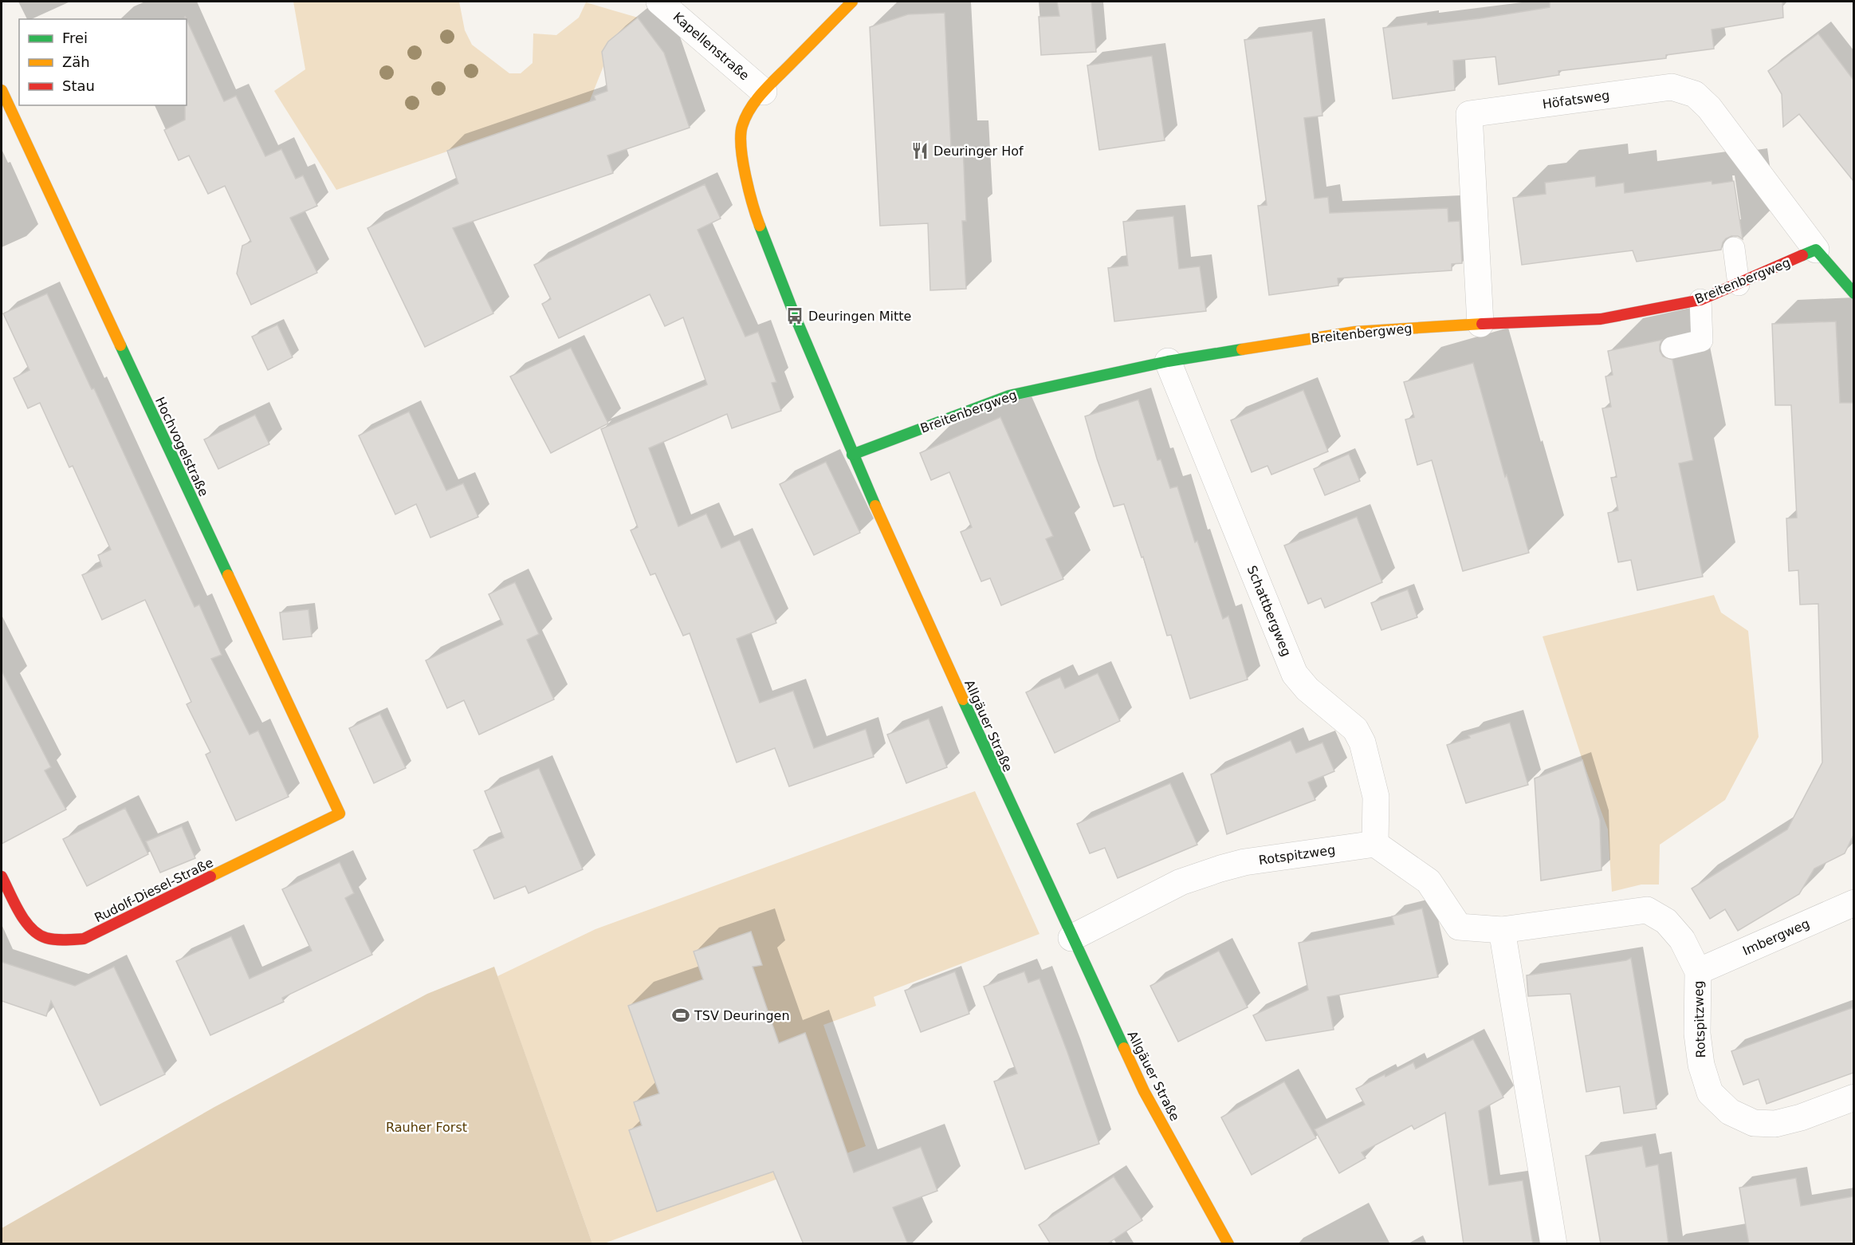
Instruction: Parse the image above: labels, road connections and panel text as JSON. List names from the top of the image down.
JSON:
{
  "streets": {
    "street": [
      "Kapellenstraße",
      "Höfatsweg",
      "Breitenbergweg",
      "Hochvogelstraße",
      "Schattbergweg",
      "Allgäuer Straße",
      "Rotspitzweg",
      "Rudolf-Diesel-Straße",
      "Imbergweg"
    ]
  },
  "crossings": [
    ["Kapellenstraße", "Allgäuer Straße"],
    ["Höfatsweg", "Breitenbergweg"],
    ["Breitenbergweg", "Schattbergweg"],
    ["Breitenbergweg", "Allgäuer Straße"],
    ["Hochvogelstraße", "Rudolf-Diesel-Straße"],
    ["Schattbergweg", "Rotspitzweg"],
    ["Allgäuer Straße", "Rotspitzweg"],
    ["Rotspitzweg", "Imbergweg"]
  ],
  "parks": ["Rauher Forst"],
  "places": {
    "restaurant": ["Deuringer Hof"],
    "bus stop": ["Deuringen Mitte"],
    "sports": ["TSV Deuringen"]
  },
  "legend": ["Frei", "Zäh", "Stau"]
}
